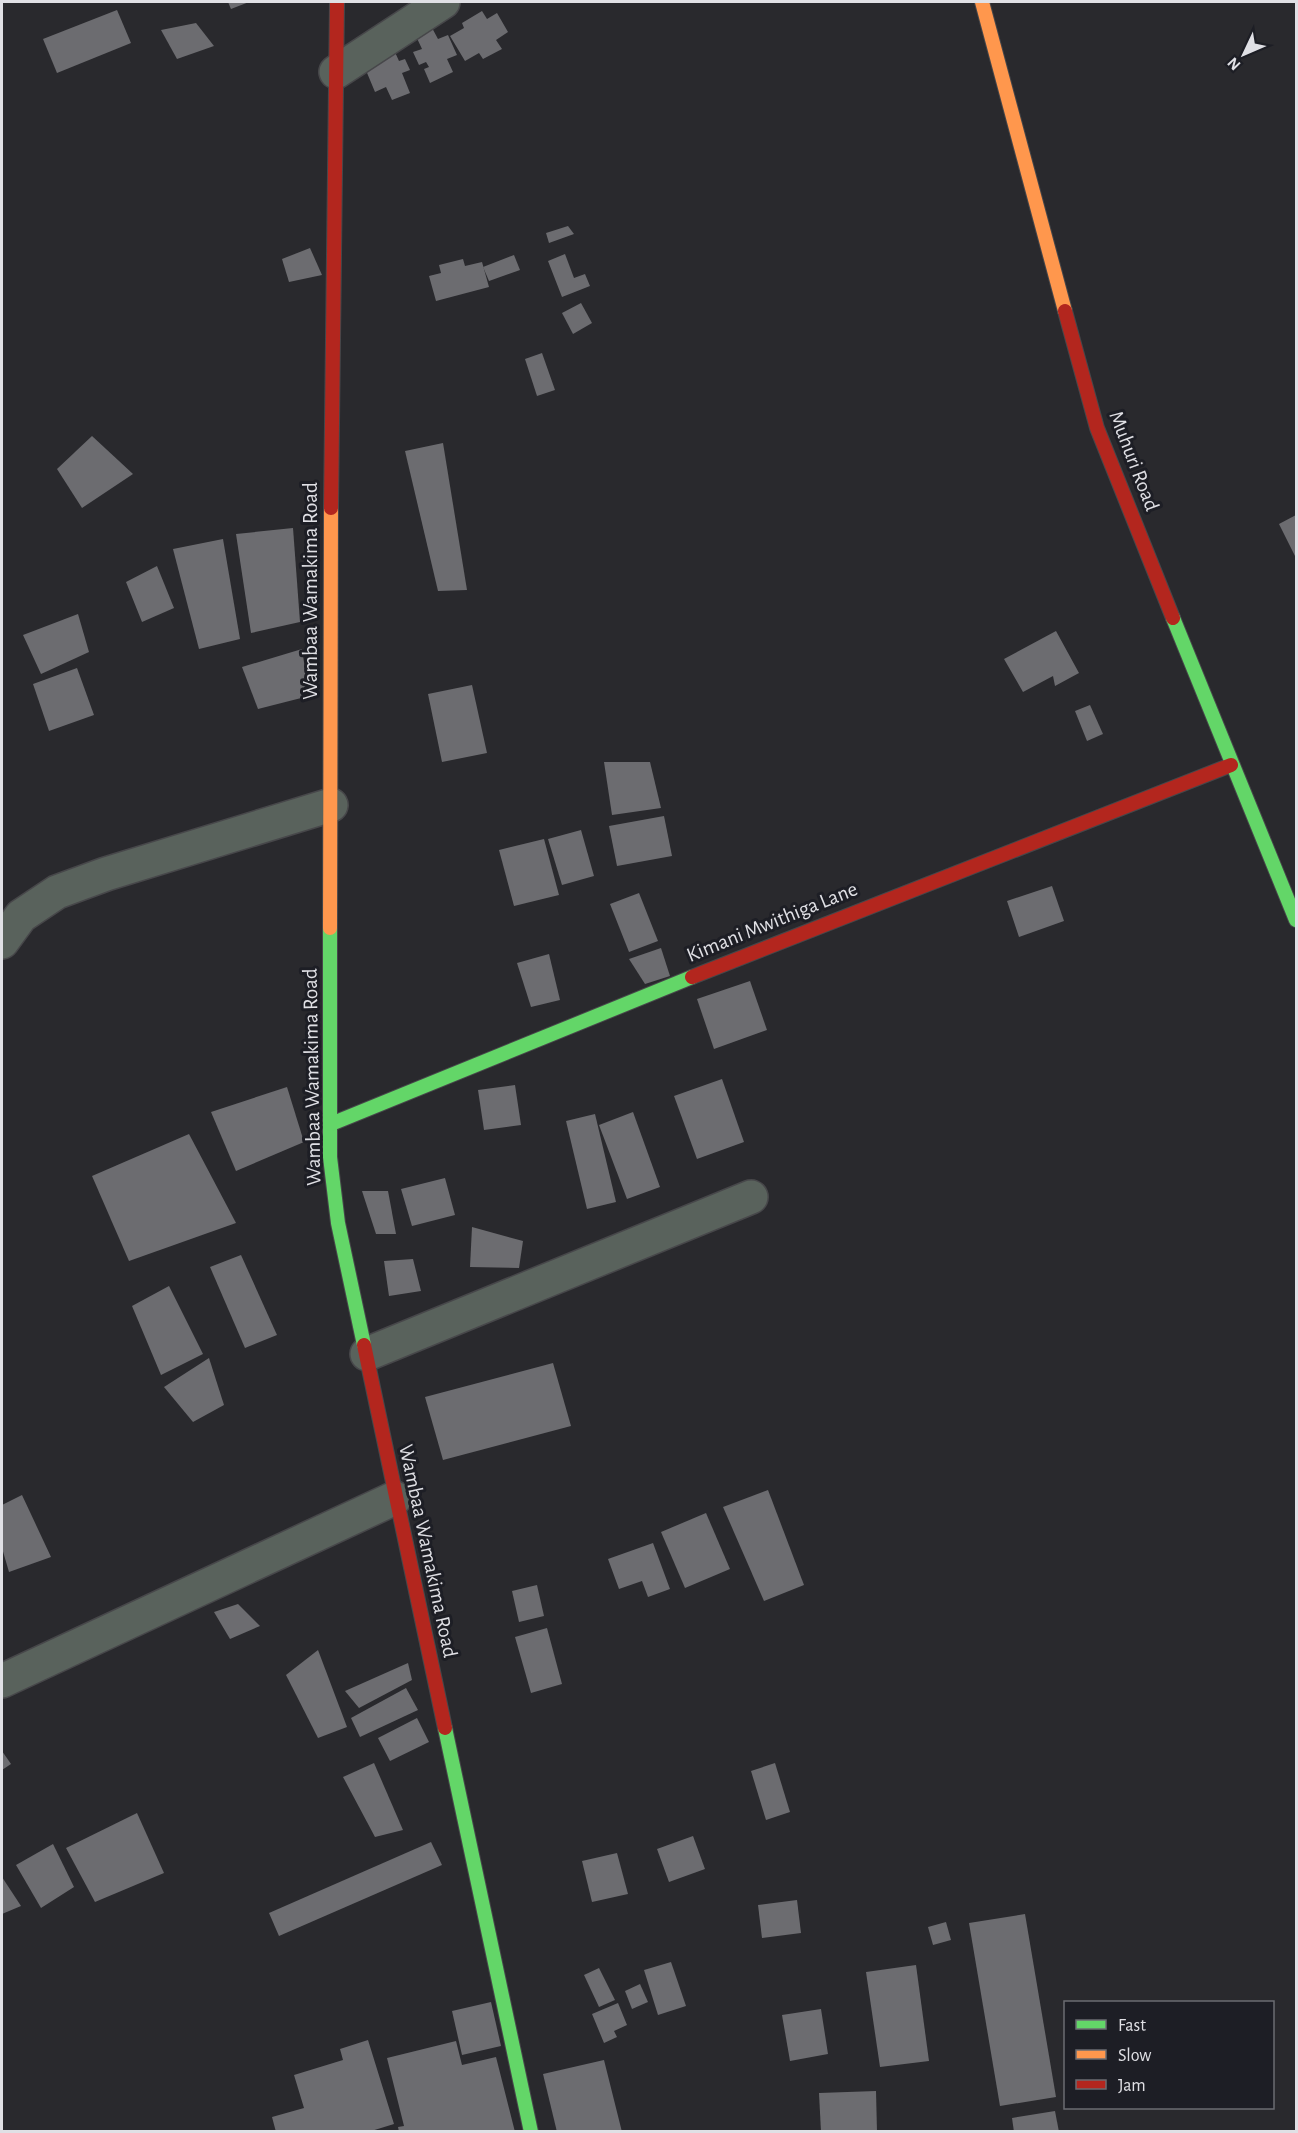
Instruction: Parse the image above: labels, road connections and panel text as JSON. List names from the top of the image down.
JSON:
{
  "streets": {
    "street": ["Muhuri Road", "Wambaa Wamakima Road", "Kimani Mwithiga Lane"]
  },
  "crossings": [
    ["Muhuri Road", "Kimani Mwithiga Lane"],
    ["Wambaa Wamakima Road", "Kimani Mwithiga Lane"]
  ],
  "legend": ["Fast", "Slow", "Jam"],
  "north": "bottom left"
}
